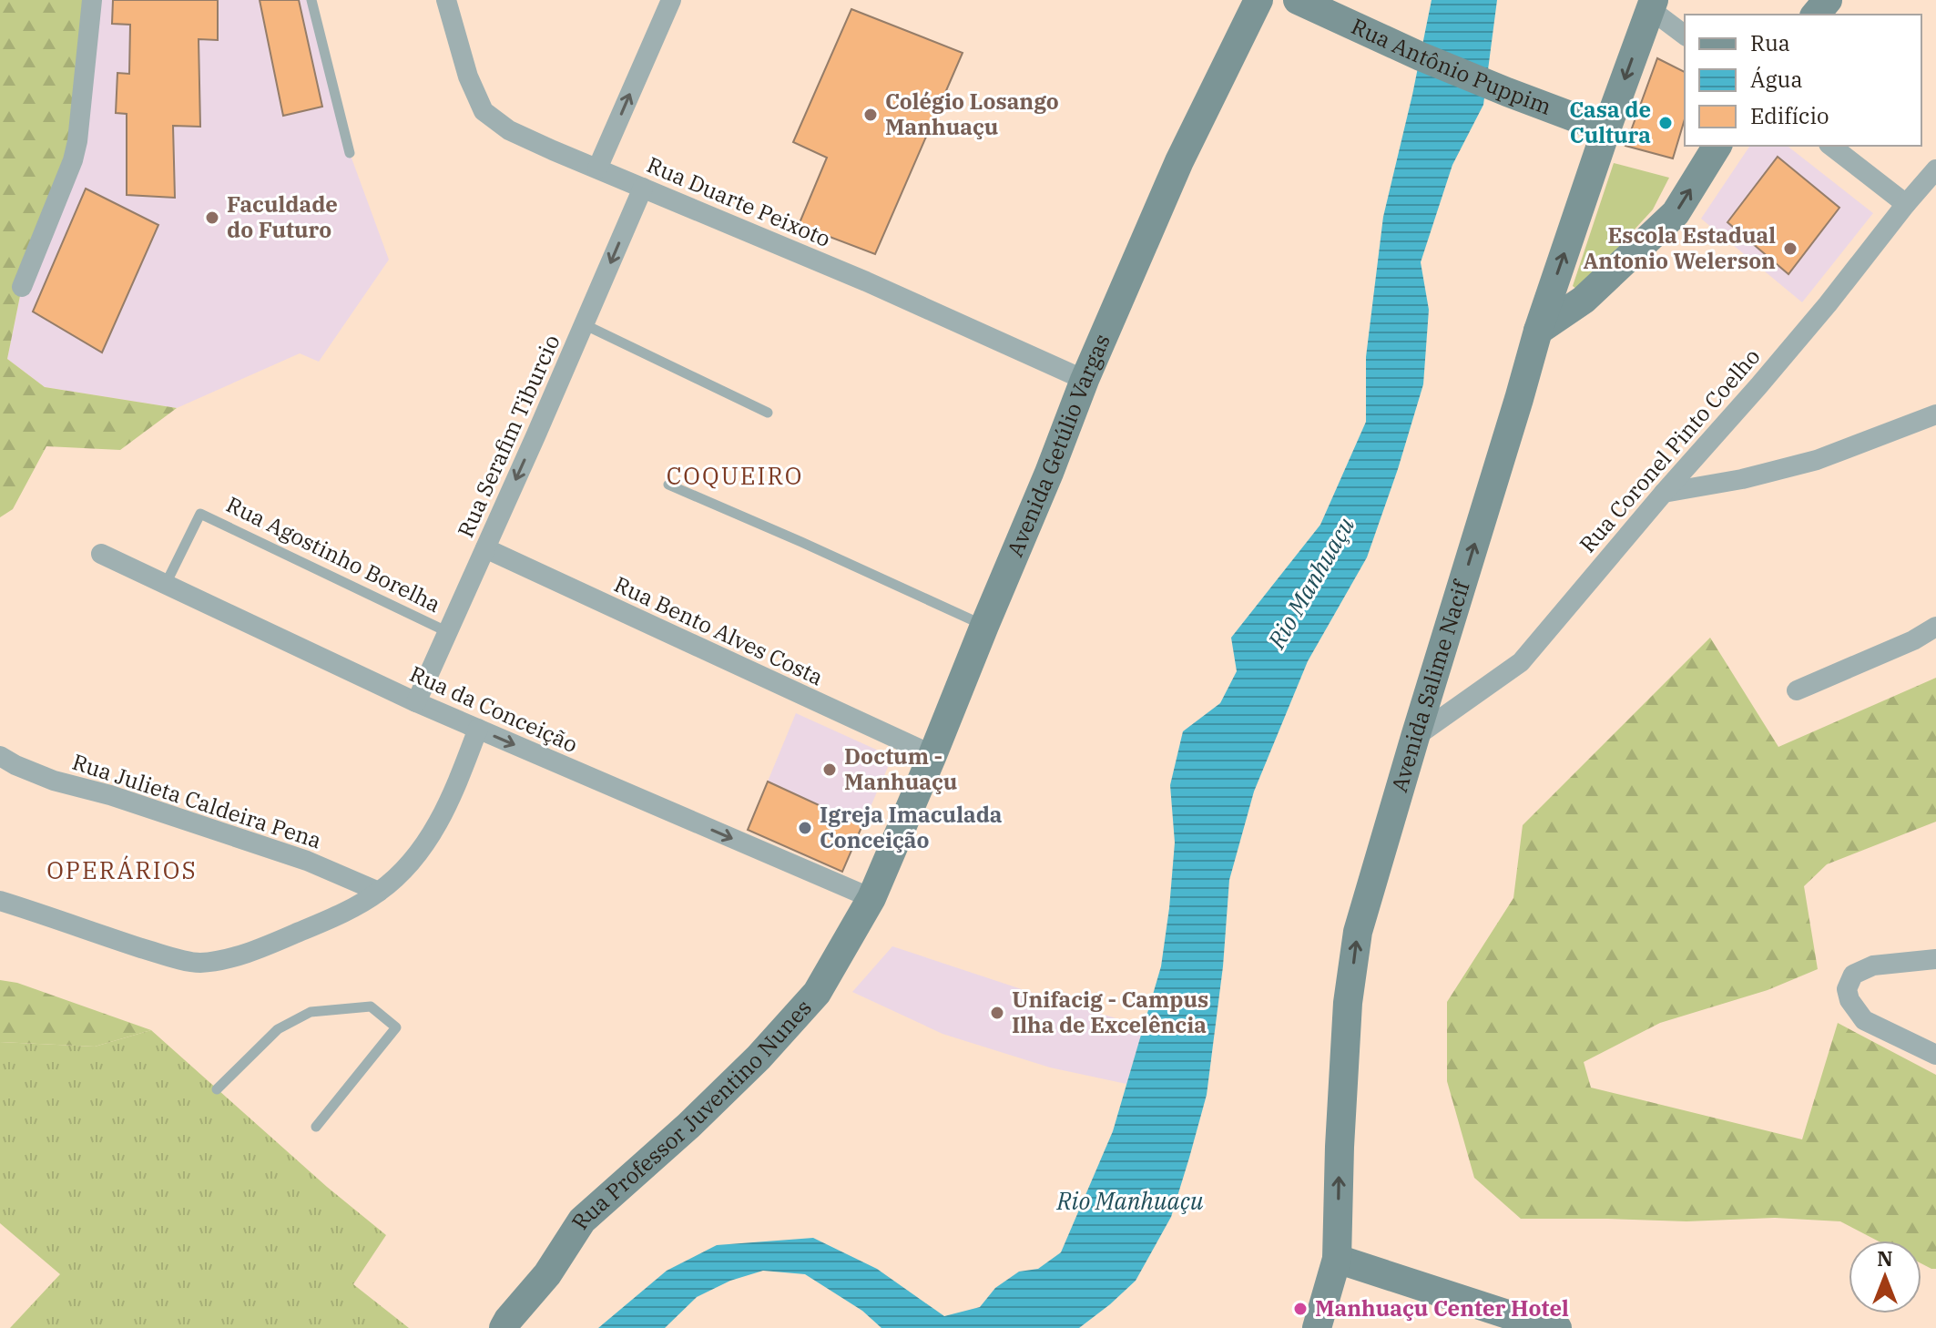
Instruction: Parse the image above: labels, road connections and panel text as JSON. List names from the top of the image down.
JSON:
{
  "streets": {
    "street": [
      "Rua Antônio Puppim",
      "Rua Duarte Peixoto",
      "Rua Serafim Tiburcio",
      "Avenida Getúlio Vargas",
      "Rua Coronel Pinto Coelho",
      "Rua Bento Alves Costa",
      "Avenida Salime Nacif",
      "Rua da Conceição",
      "Rua Julieta Caldeira Pena",
      "Rua Professor Juventino Nunes"
    ],
    "lane": ["Rua Agostinho Borelha"]
  },
  "crossings": [
    ["Rua Antônio Puppim", "Avenida Salime Nacif"],
    ["Rua Duarte Peixoto", "Rua Serafim Tiburcio"],
    ["Rua Duarte Peixoto", "Avenida Getúlio Vargas"],
    ["Rua Serafim Tiburcio", "Rua Agostinho Borelha"],
    ["Rua Serafim Tiburcio", "Rua Bento Alves Costa"],
    ["Rua Serafim Tiburcio", "Rua da Conceição"],
    ["Avenida Getúlio Vargas", "Rua Bento Alves Costa"],
    ["Avenida Getúlio Vargas", "Rua da Conceição"],
    ["Avenida Getúlio Vargas", "Rua Professor Juventino Nunes"],
    ["Rua Coronel Pinto Coelho", "Avenida Salime Nacif"],
    ["Rua Agostinho Borelha", "Rua da Conceição"],
    ["Rua da Conceição", "Rua Professor Juventino Nunes"]
  ],
  "one_way": ["Rua Serafim Tiburcio", "Rua da Conceição"],
  "districts": ["COQUEIRO", "OPERÁRIOS"],
  "water": ["Rio Manhuaçu"],
  "places": [
    "Colégio Losango Manhuaçu",
    "Casa de Cultura",
    "Faculdade do Futuro",
    "Escola Estadual Antonio Welerson",
    "Doctum - Manhuaçu",
    "Igreja Imaculada Conceição",
    "Unifacig - Campus Ilha de Excelência",
    "Manhuaçu Center Hotel"
  ],
  "legend": ["Rua", "Água", "Edifício"],
  "north": "top"
}
